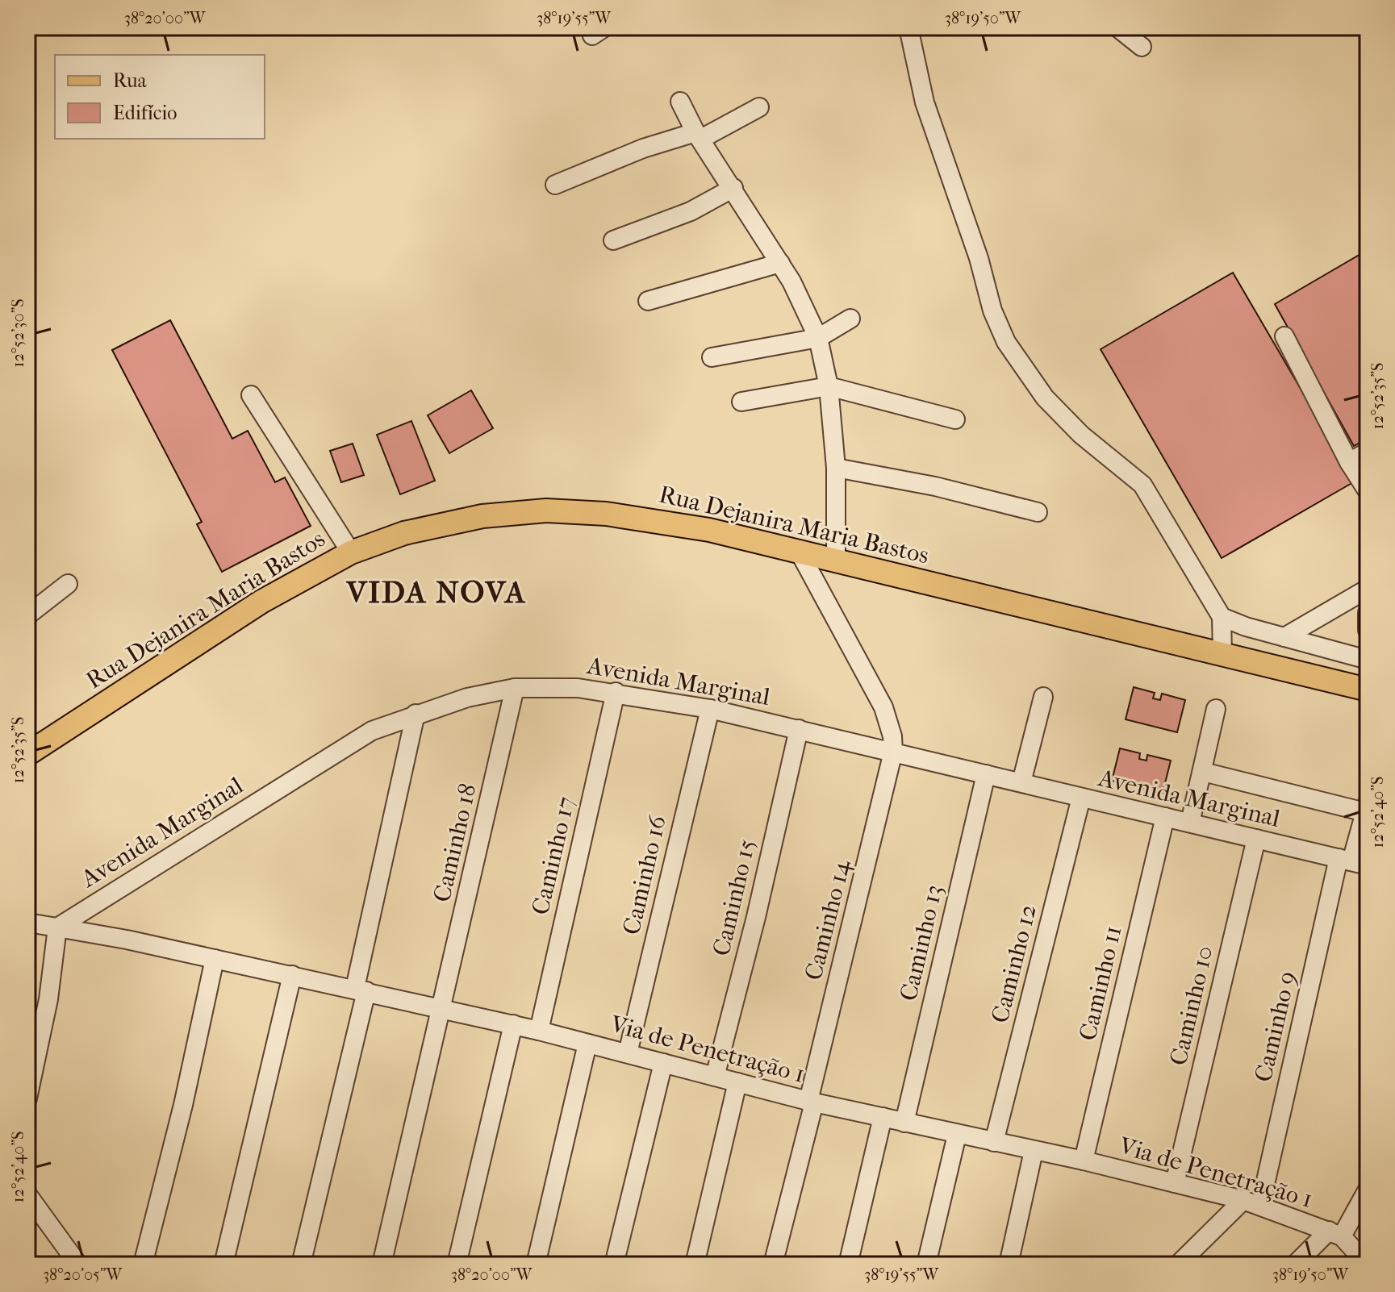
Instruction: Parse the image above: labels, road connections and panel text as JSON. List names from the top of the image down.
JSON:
{
  "streets": {
    "main road": ["Rua Dejanira Maria Bastos"],
    "street": [
      "Avenida Marginal",
      "Caminho 18",
      "Caminho 17",
      "Caminho 16",
      "Caminho 15",
      "Caminho 14",
      "Caminho 13",
      "Caminho 12",
      "Caminho 11",
      "Caminho 10",
      "Caminho 9",
      "Via de Penetração 1"
    ]
  },
  "crossings": [
    ["Avenida Marginal", "Caminho 18"],
    ["Avenida Marginal", "Caminho 17"],
    ["Avenida Marginal", "Caminho 16"],
    ["Avenida Marginal", "Caminho 15"],
    ["Avenida Marginal", "Caminho 14"],
    ["Avenida Marginal", "Caminho 13"],
    ["Avenida Marginal", "Caminho 12"],
    ["Avenida Marginal", "Caminho 11"],
    ["Avenida Marginal", "Caminho 10"],
    ["Avenida Marginal", "Caminho 9"],
    ["Avenida Marginal", "Via de Penetração 1"],
    ["Caminho 18", "Via de Penetração 1"],
    ["Caminho 17", "Via de Penetração 1"],
    ["Caminho 16", "Via de Penetração 1"],
    ["Caminho 15", "Via de Penetração 1"],
    ["Caminho 14", "Via de Penetração 1"],
    ["Caminho 13", "Via de Penetração 1"],
    ["Caminho 12", "Via de Penetração 1"],
    ["Caminho 11", "Via de Penetração 1"],
    ["Caminho 10", "Via de Penetração 1"],
    ["Caminho 9", "Via de Penetração 1"]
  ],
  "districts": ["VIDA NOVA"],
  "legend": ["Rua", "Edifício"],
  "coordinates": [
    "38°20'00\"W",
    "38°19'55\"W",
    "38°19'50\"W",
    "12°52'30\"S",
    "12°52'35\"S",
    "12°52'40\"S",
    "38°20'05\"W"
  ]
}
